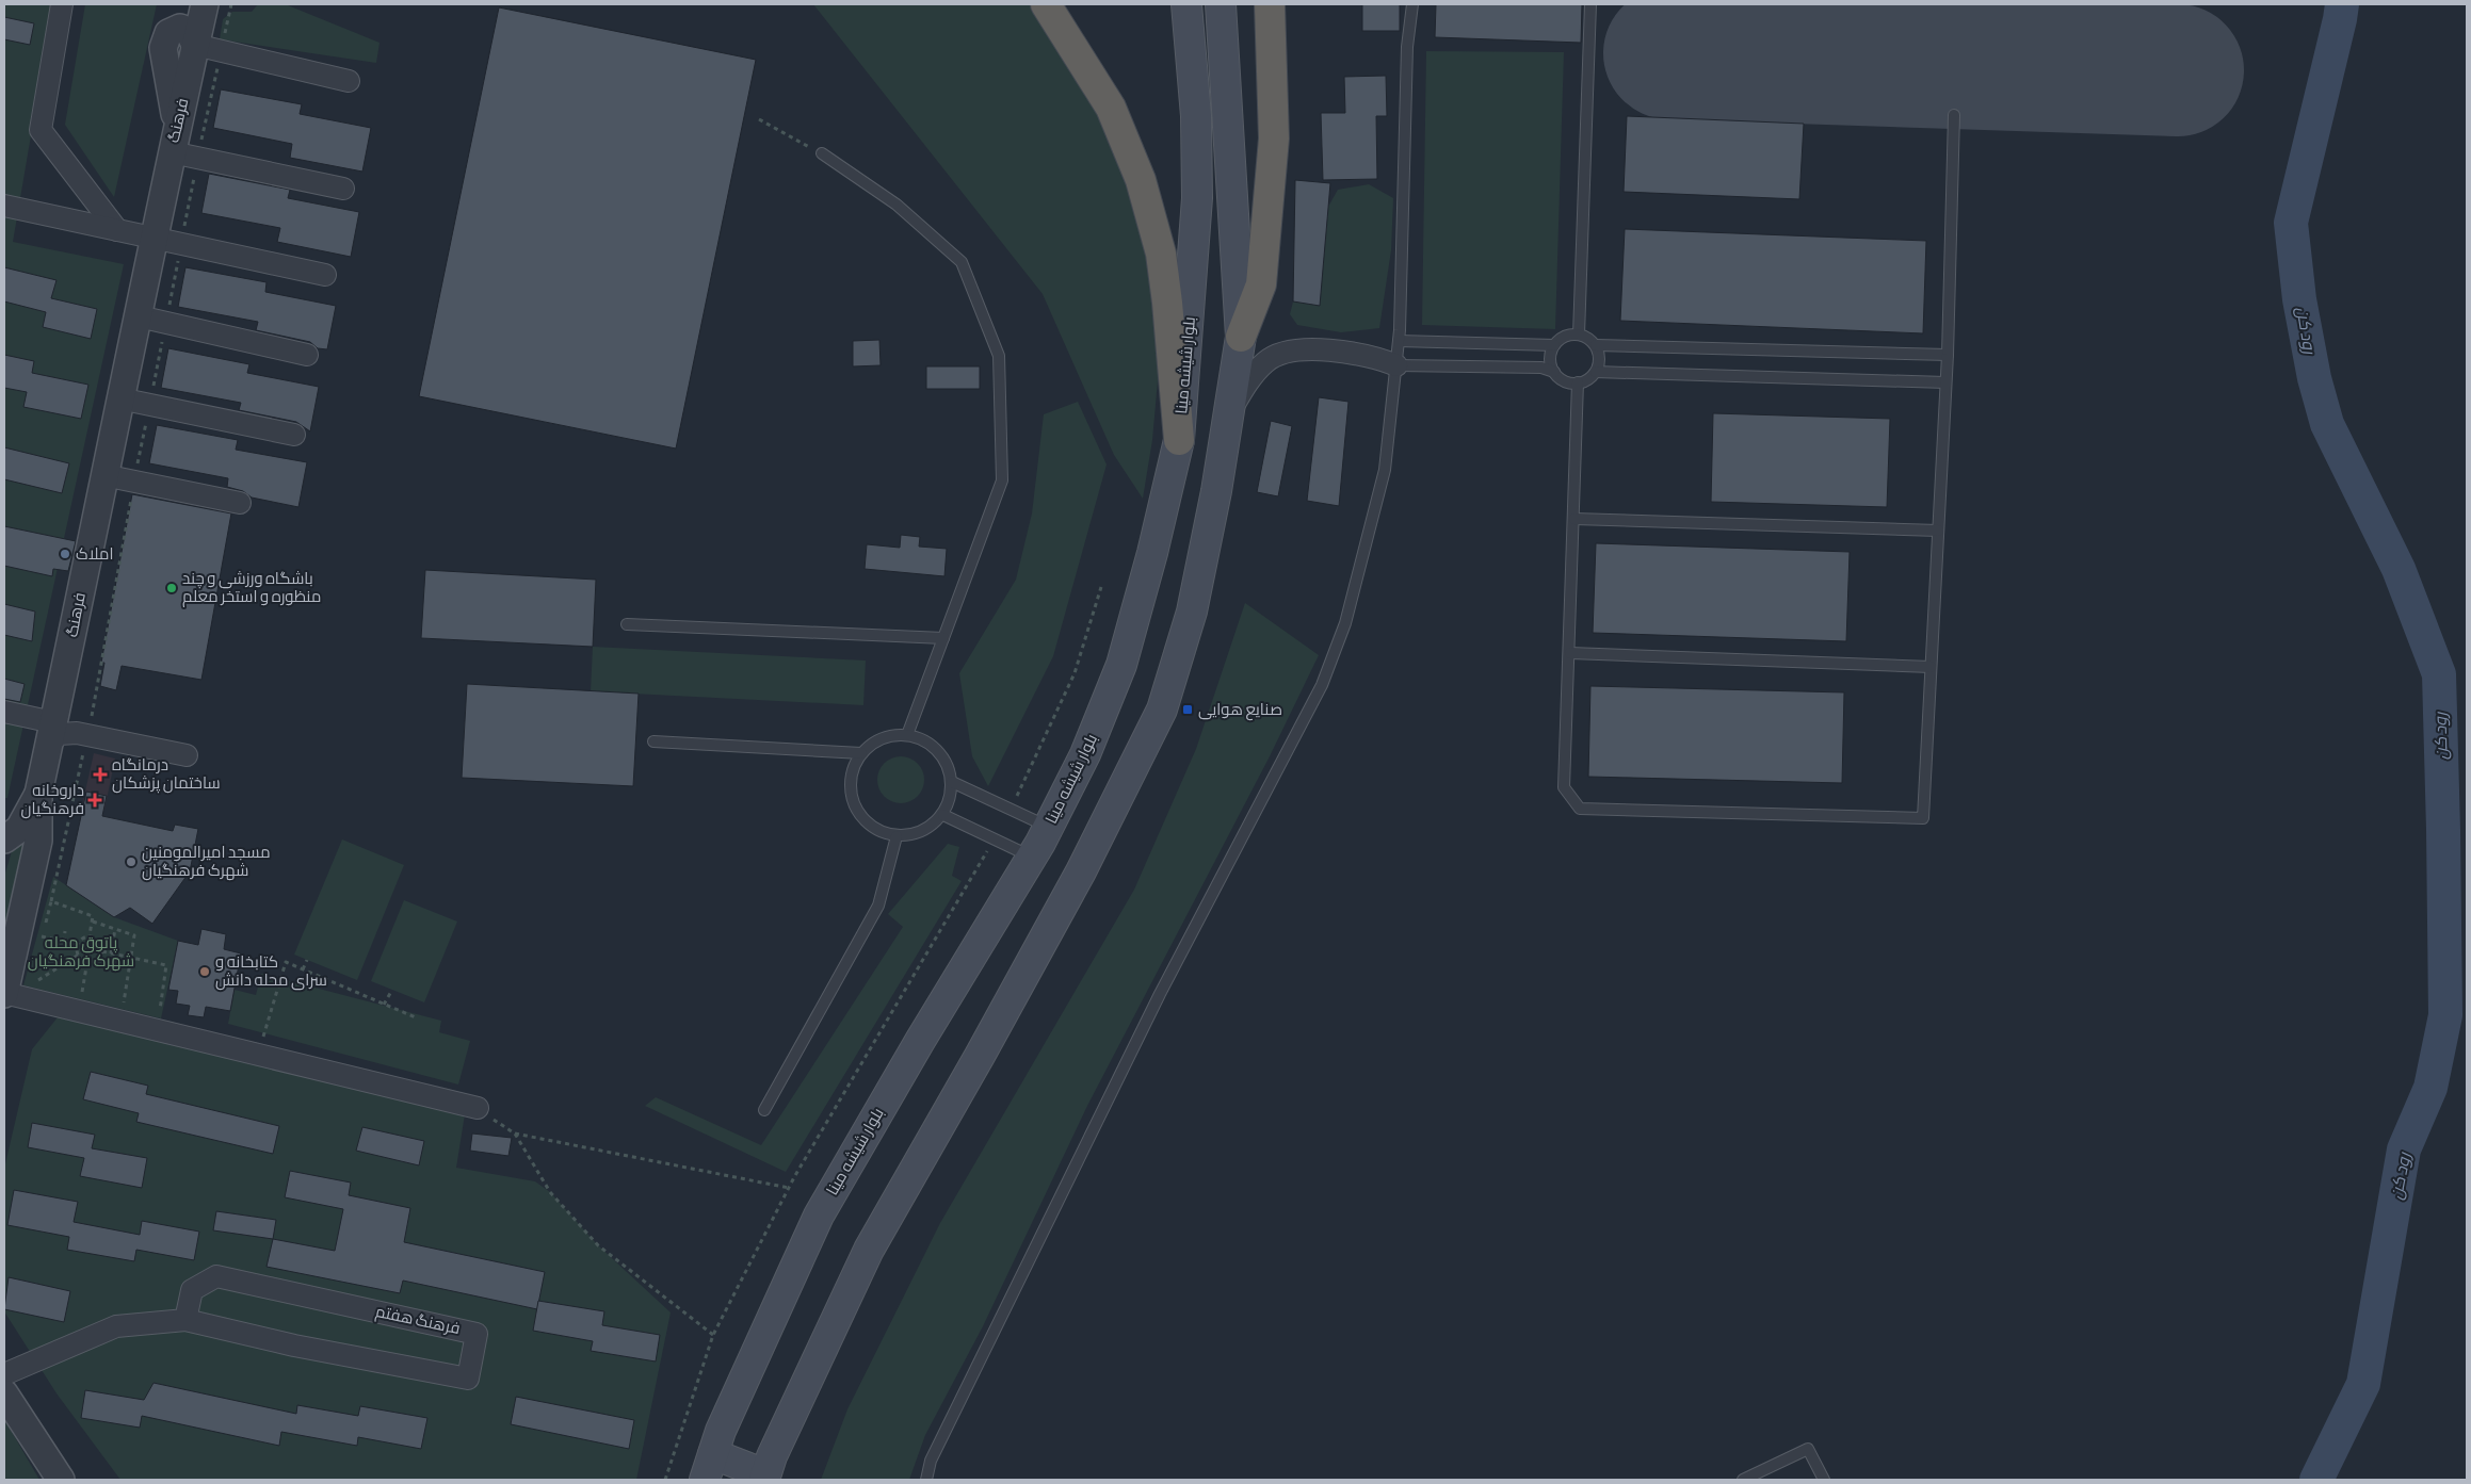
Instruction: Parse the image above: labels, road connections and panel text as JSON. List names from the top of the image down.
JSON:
{
  "streets": {
    "main road": ["بلوار شیشه مینا"],
    "street": ["فرهنگ", "فرهنگ هفتم"]
  },
  "water": ["رود کن"],
  "parks": ["پاتوق محله شهرک فرهنگیان"],
  "places": {
    "other": [
      "املاک",
      "باشگاه ورزشی و چند منظوره و استخر معلم",
      "مسجد امیرالمومنین شهرک فرهنگیان",
      "کتابخانه و سرای محله دانش"
    ],
    "transit": ["صنایع هوایی"],
    "health": ["درمانگاه ساختمان پزشکان", "داروخانه فرهنگیان"]
  }
}
